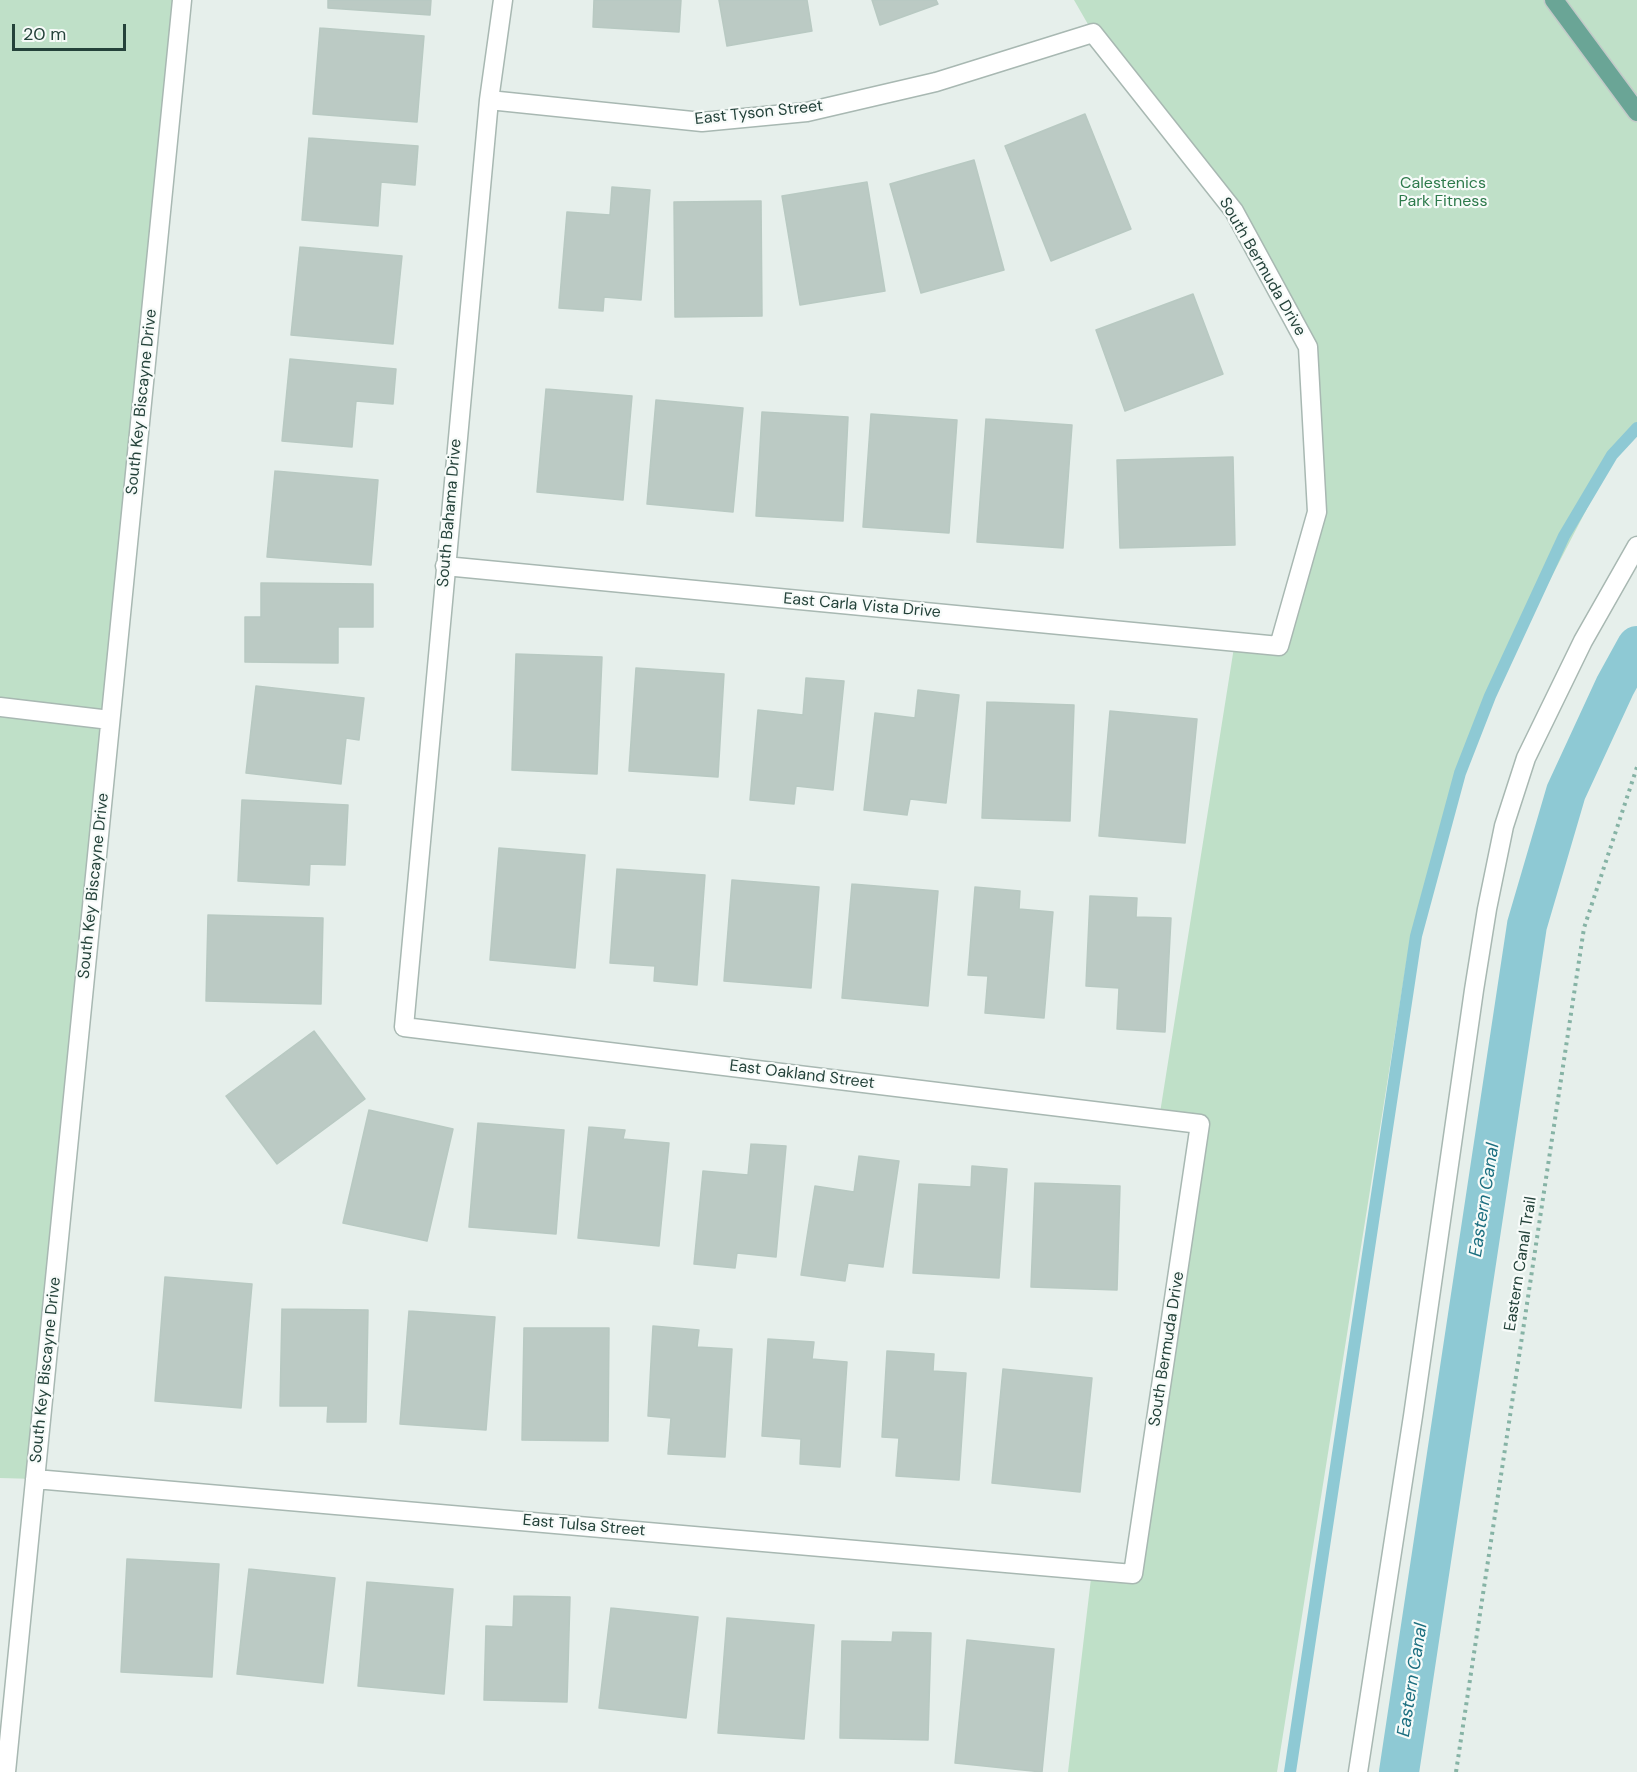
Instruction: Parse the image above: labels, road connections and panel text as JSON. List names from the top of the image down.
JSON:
{
  "streets": {
    "street": [
      "East Tyson Street",
      "South Bermuda Drive",
      "South Key Biscayne Drive",
      "South Bahama Drive",
      "East Carla Vista Drive",
      "East Oakland Street",
      "East Tulsa Street"
    ],
    "path": ["Eastern Canal Trail"]
  },
  "crossings": [
    ["East Tyson Street", "South Bermuda Drive"],
    ["East Tyson Street", "South Bahama Drive"],
    ["South Bermuda Drive", "East Carla Vista Drive"],
    ["South Bermuda Drive", "East Oakland Street"],
    ["South Bermuda Drive", "East Tulsa Street"],
    ["South Key Biscayne Drive", "East Tulsa Street"],
    ["South Bahama Drive", "East Carla Vista Drive"],
    ["South Bahama Drive", "East Oakland Street"]
  ],
  "water": ["Eastern Canal"],
  "parks": ["Calestenics Park Fitness"],
  "scale_bar": "20 m"
}
